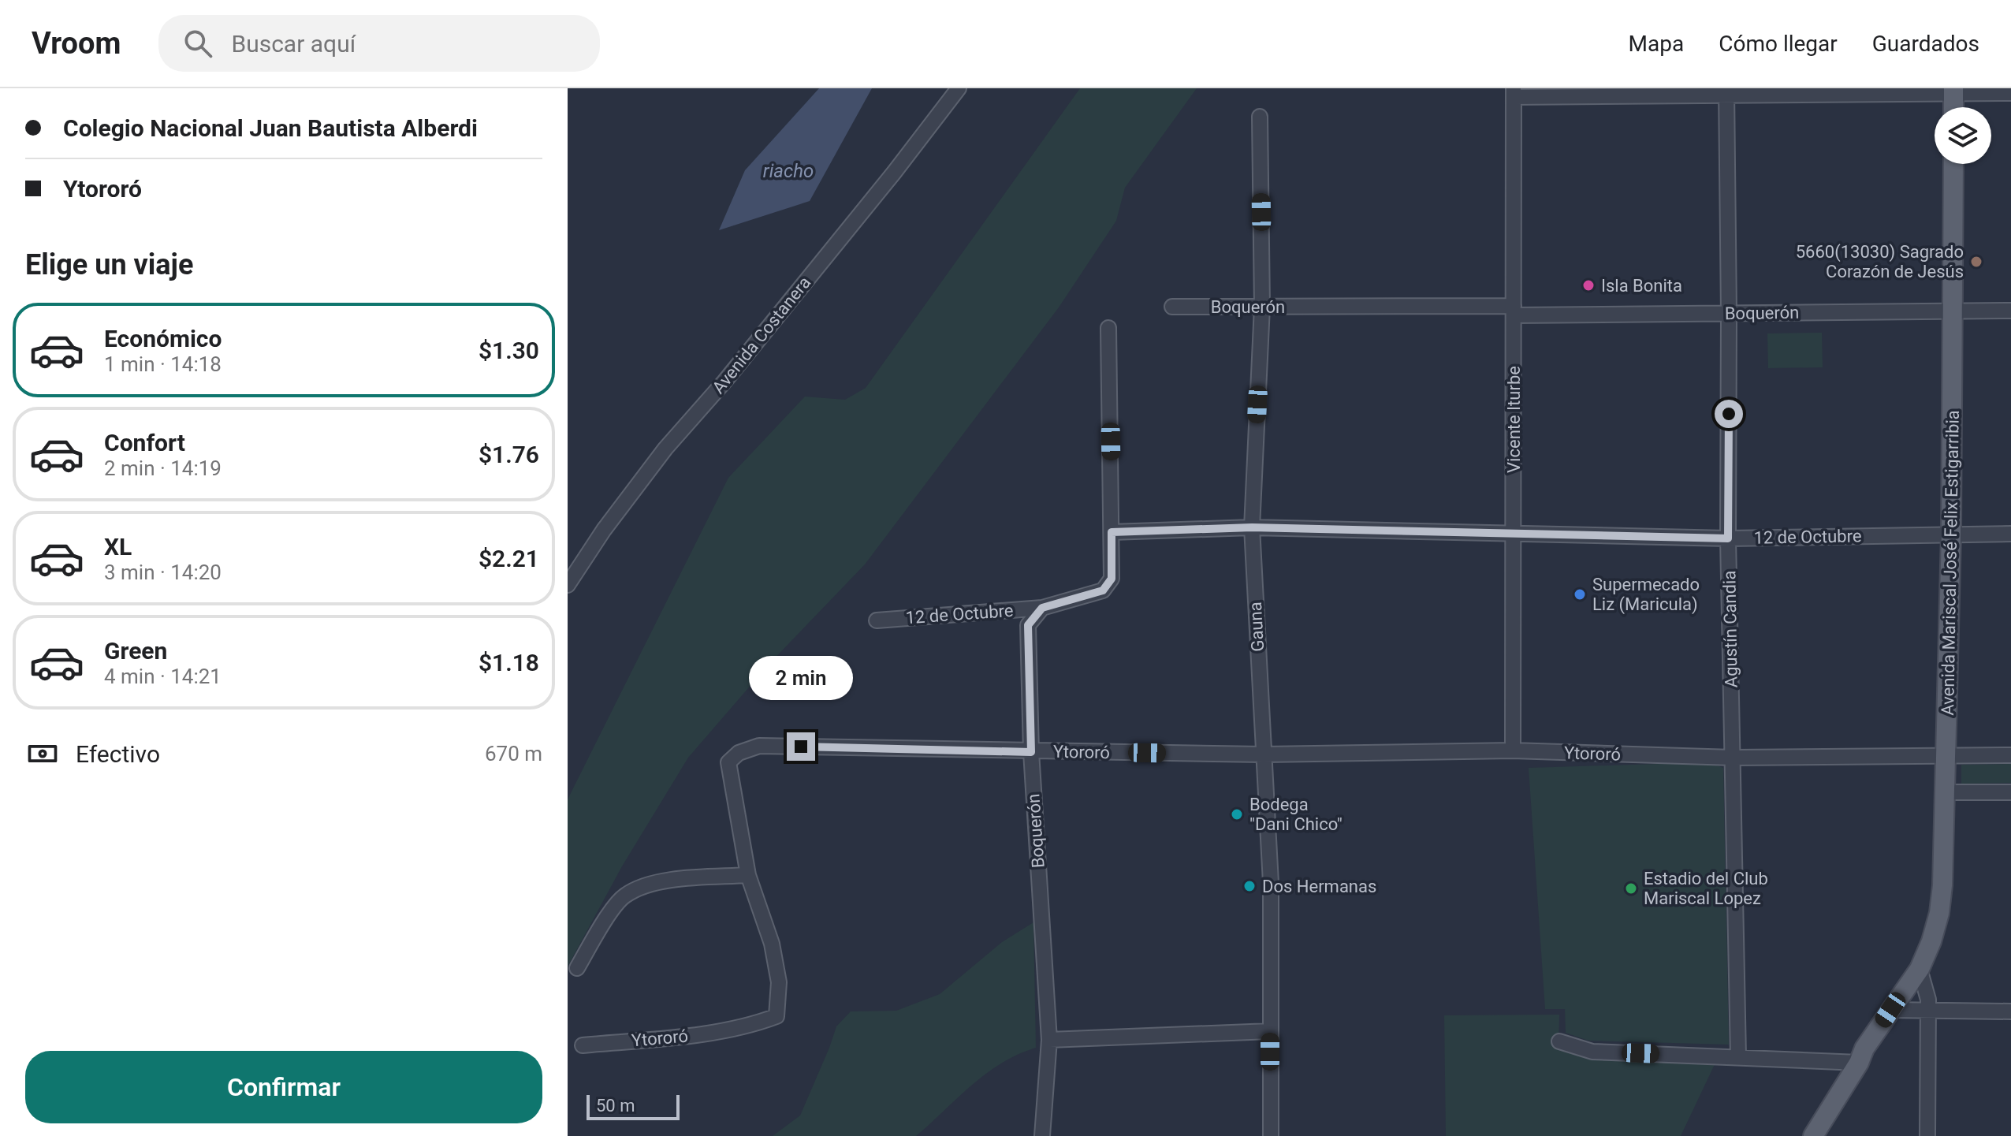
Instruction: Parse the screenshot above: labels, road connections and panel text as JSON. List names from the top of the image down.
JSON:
{
  "streets": {
    "main road": ["Avenida Mariscal José Felix Estigarribia"],
    "street": [
      "Boquerón",
      "Avenida Costanera",
      "Vicente Iturbe",
      "12 de Octubre",
      "Gauna",
      "Agustín Candia",
      "Ytororó"
    ]
  },
  "crossings": [
    ["Boquerón", "Vicente Iturbe"],
    ["Boquerón", "12 de Octubre"],
    ["Boquerón", "Avenida Mariscal José Felix Estigarribia"],
    ["Boquerón", "Gauna"],
    ["Boquerón", "Agustín Candia"],
    ["Boquerón", "Ytororó"],
    ["Vicente Iturbe", "12 de Octubre"],
    ["Vicente Iturbe", "Ytororó"],
    ["12 de Octubre", "Avenida Mariscal José Felix Estigarribia"],
    ["12 de Octubre", "Gauna"],
    ["12 de Octubre", "Agustín Candia"],
    ["Avenida Mariscal José Felix Estigarribia", "Ytororó"],
    ["Gauna", "Ytororó"],
    ["Agustín Candia", "Ytororó"]
  ],
  "water": ["riacho"],
  "places": [
    "5660(13030) Sagrado Corazón de Jesús",
    "Isla Bonita",
    "Supermecado Liz (Maricula)",
    "Bodega \"Dani Chico\"",
    "Dos Hermanas",
    "Estadio del Club Mariscal Lopez"
  ],
  "scale_bar": "50 m",
  "page": {
    "header": "Vroom",
    "search": "Buscar aquí",
    "nav": ["Mapa", "Cómo llegar", "Guardados"],
    "banner": ["Colegio Nacional Juan Bautista Alberdi", "Ytororó"],
    "heading": "Elige un viaje",
    "list": [
      {
        "name": "Económico",
        "note": "1 min · 14:18",
        "value": "$1.30"
      },
      {
        "name": "Confort",
        "note": "2 min · 14:19",
        "value": "$1.76"
      },
      {
        "name": "XL",
        "note": "3 min · 14:20",
        "value": "$2.21"
      },
      {
        "name": "Green",
        "note": "4 min · 14:21",
        "value": "$1.18"
      }
    ],
    "bubble": "2 min",
    "pay": ["Efectivo", "670 m"],
    "buttons": "Confirmar",
    "scale": "50 m"
  }
}
